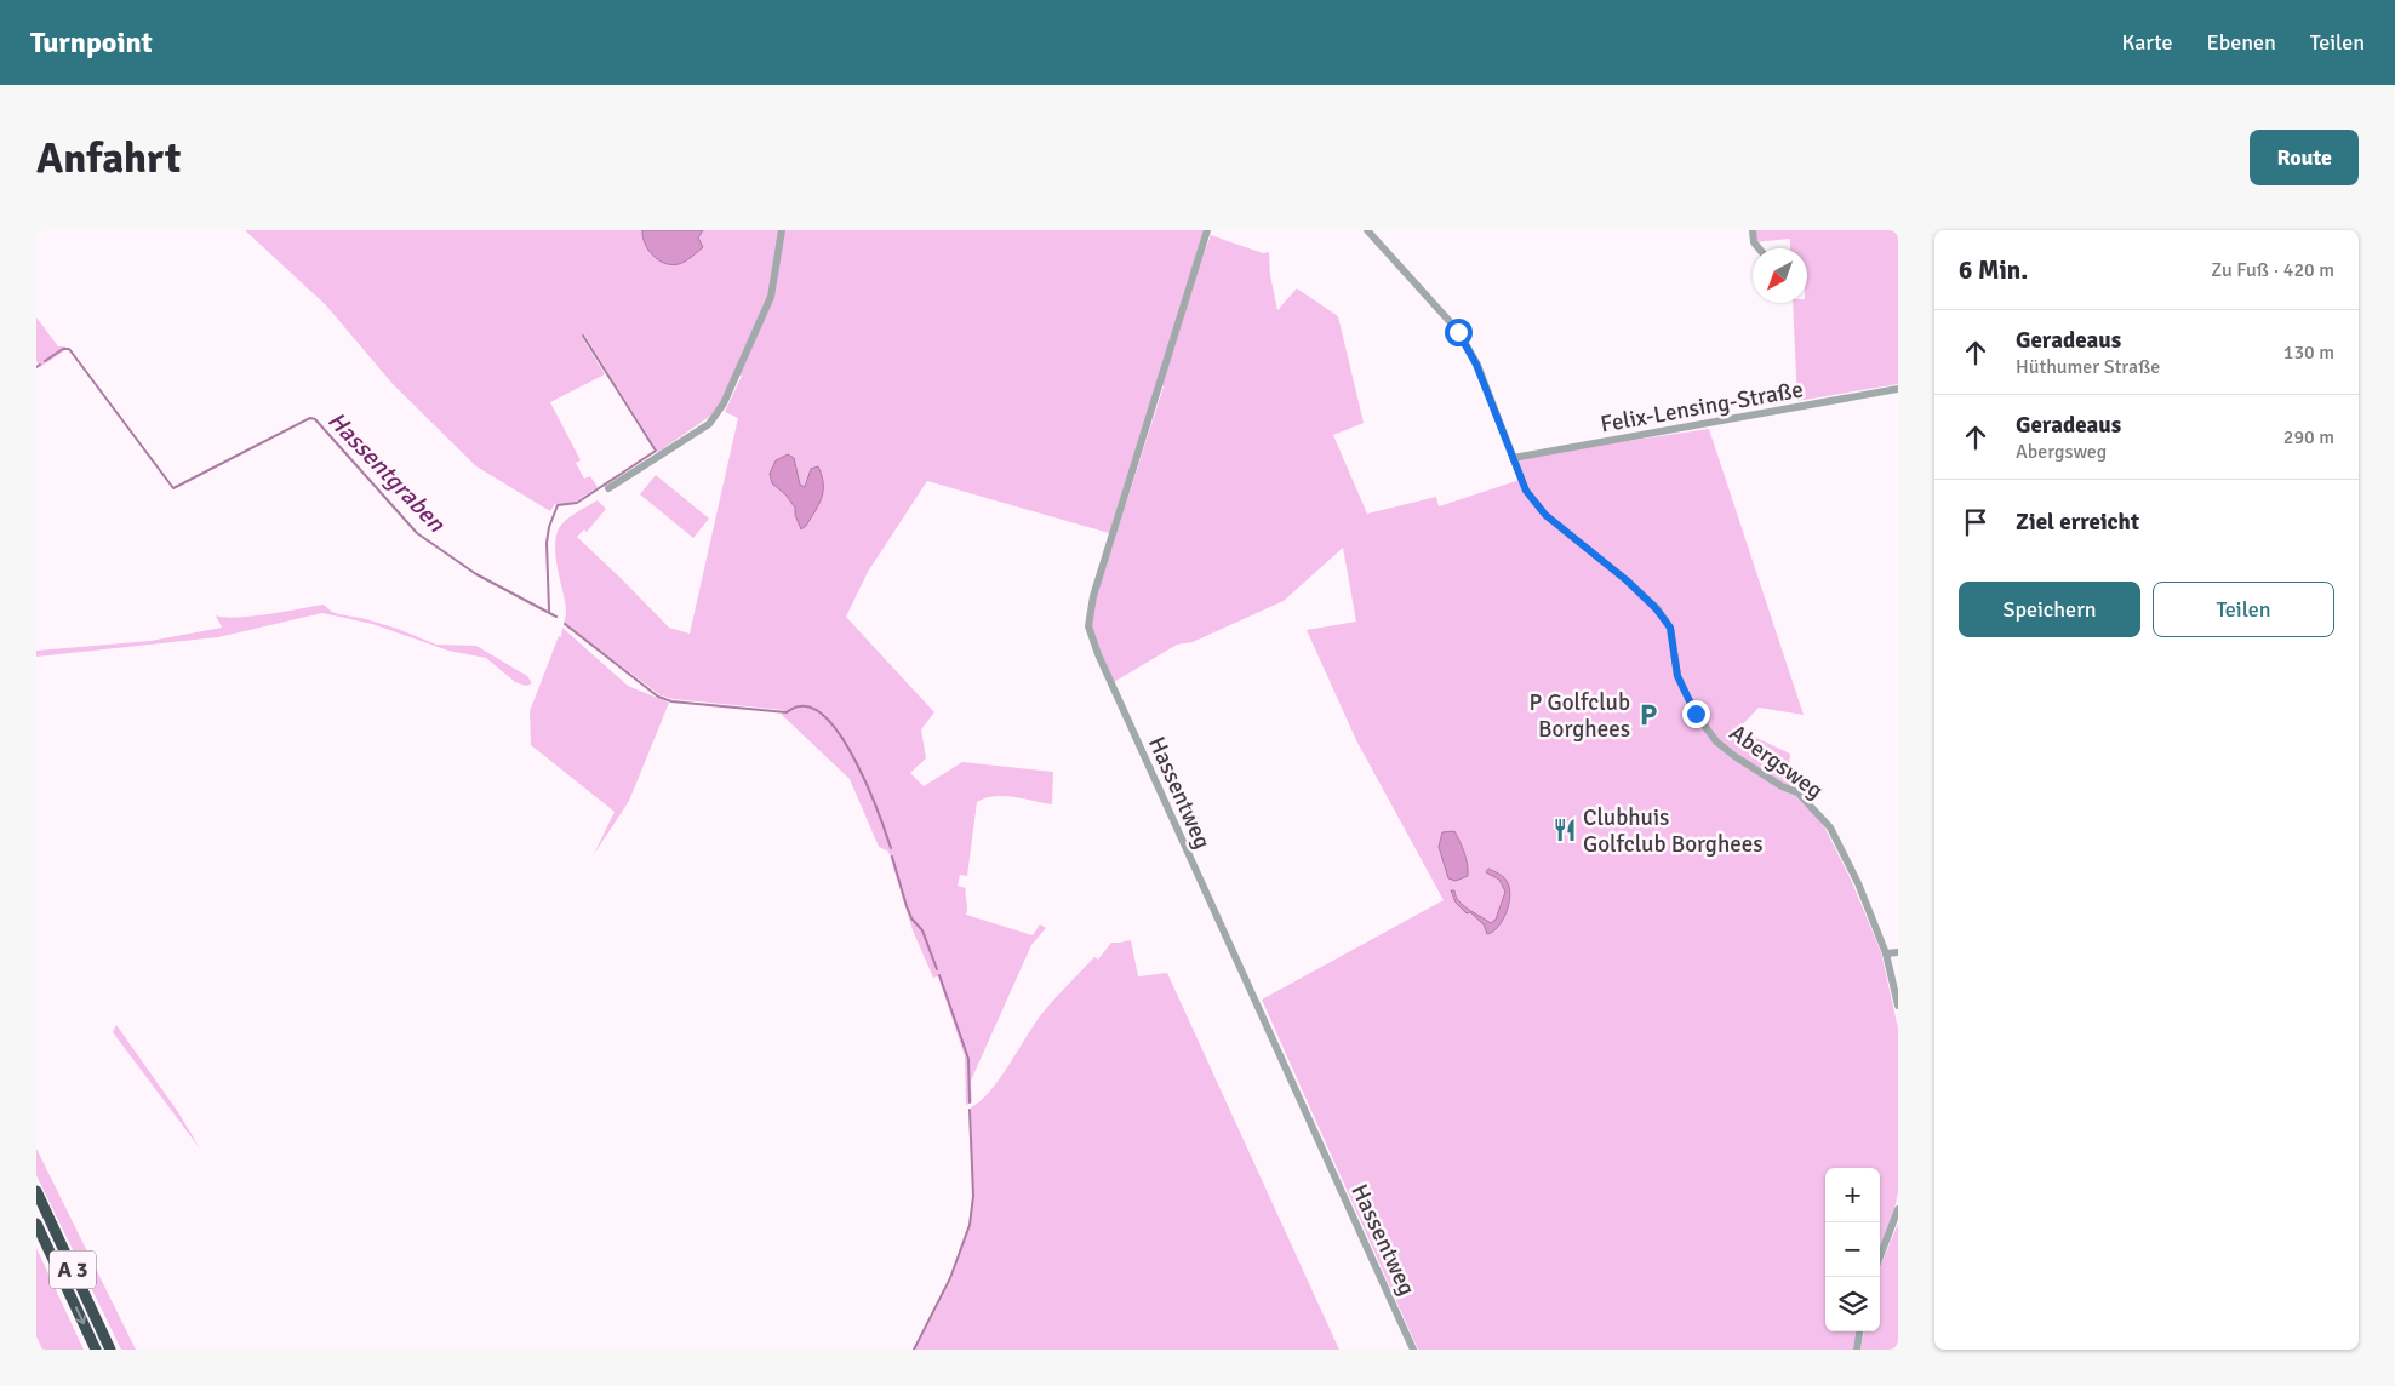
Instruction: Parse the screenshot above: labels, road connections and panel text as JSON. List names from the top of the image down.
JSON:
{
  "streets": {
    "highway": ["A 3"],
    "street": ["Felix-Lensing-Straße", "Abergsweg", "Hassentweg"]
  },
  "crossings": [
    ["Felix-Lensing-Straße", "Abergsweg"]
  ],
  "water": ["Hassentgraben"],
  "places": {
    "parking": ["P Golfclub Borghees"],
    "restaurant": ["Clubhuis Golfclub Borghees"]
  },
  "north": "bottom left",
  "page": {
    "header": "Turnpoint",
    "nav": ["Karte", "Ebenen", "Teilen"],
    "buttons": [
      "Route",
      ["Speichern", "Teilen"]
    ],
    "title": "Anfahrt",
    "heading": ["6 Min.", "Zu Fuß · 420 m"],
    "list": [
      ["Geradeaus", "Hüthumer Straße", "130 m"],
      ["Geradeaus", "Abergsweg", "290 m"],
      "Ziel erreicht"
    ],
    "map_buttons": ["+", "−"]
  }
}
